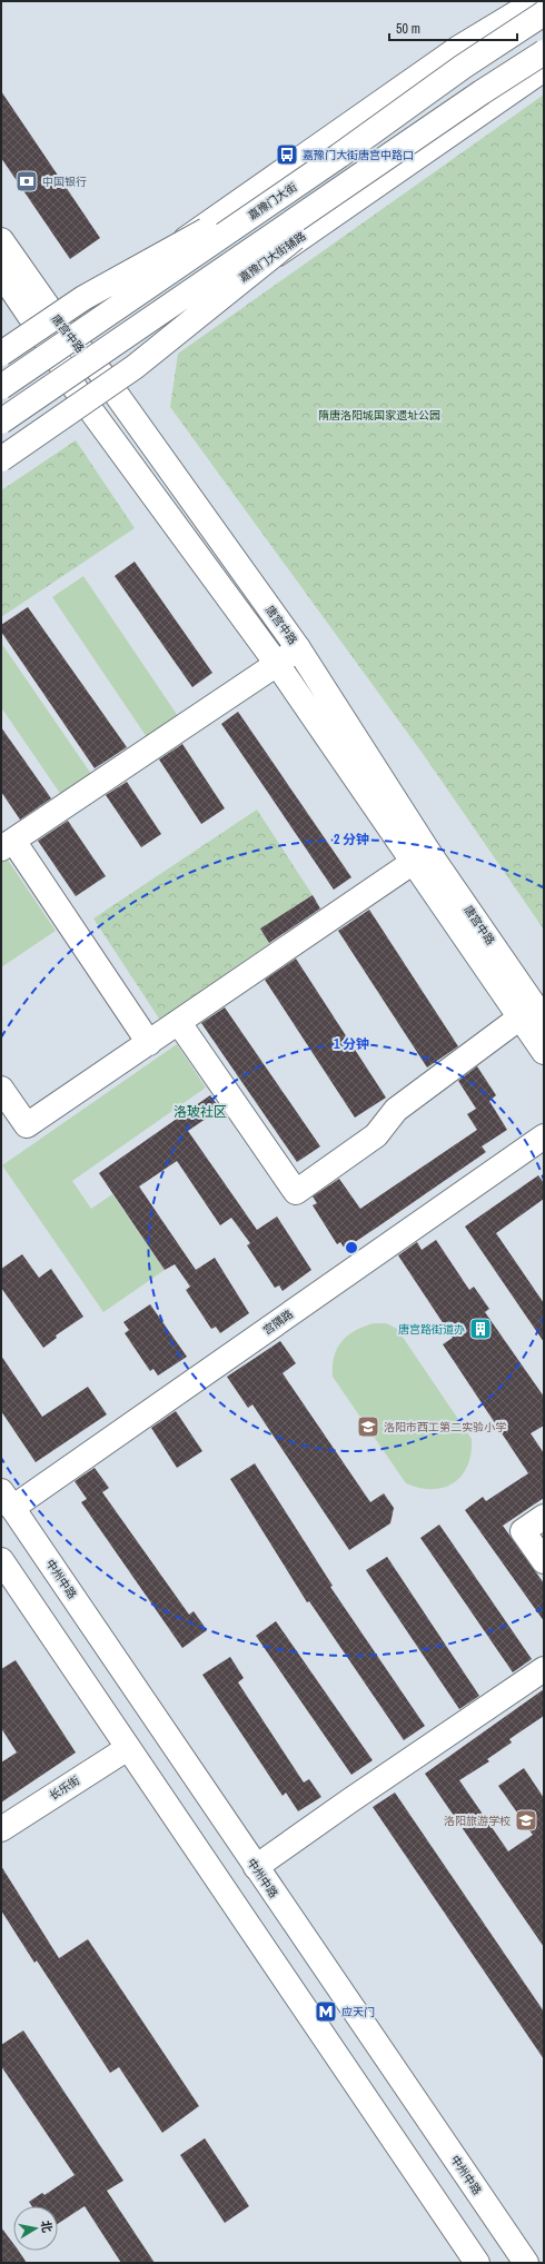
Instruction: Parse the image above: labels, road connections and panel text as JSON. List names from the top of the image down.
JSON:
{
  "streets": {
    "main road": [
      "嘉豫门大街",
      "嘉豫门大街辅路",
      "唐宫中路",
      "宫隅路",
      "中州中路",
      "长乐街"
    ]
  },
  "crossings": [
    ["嘉豫门大街辅路", "唐宫中路"],
    ["宫隅路", "中州中路"]
  ],
  "districts": ["洛玻社区"],
  "parks": ["隋唐洛阳城国家遗址公园"],
  "places": {
    "bus stop": ["嘉豫门大街唐宫中路口"],
    "bank": ["中国银行"],
    "building": ["唐宫路街道办"],
    "school or university": ["洛阳市西工第二实验小学", "洛阳旅游学校"],
    "metro station": ["应天门"]
  },
  "scale_bar": "50 m",
  "north": "right",
  "rings": ["2 分钟", "1 分钟"]
}
